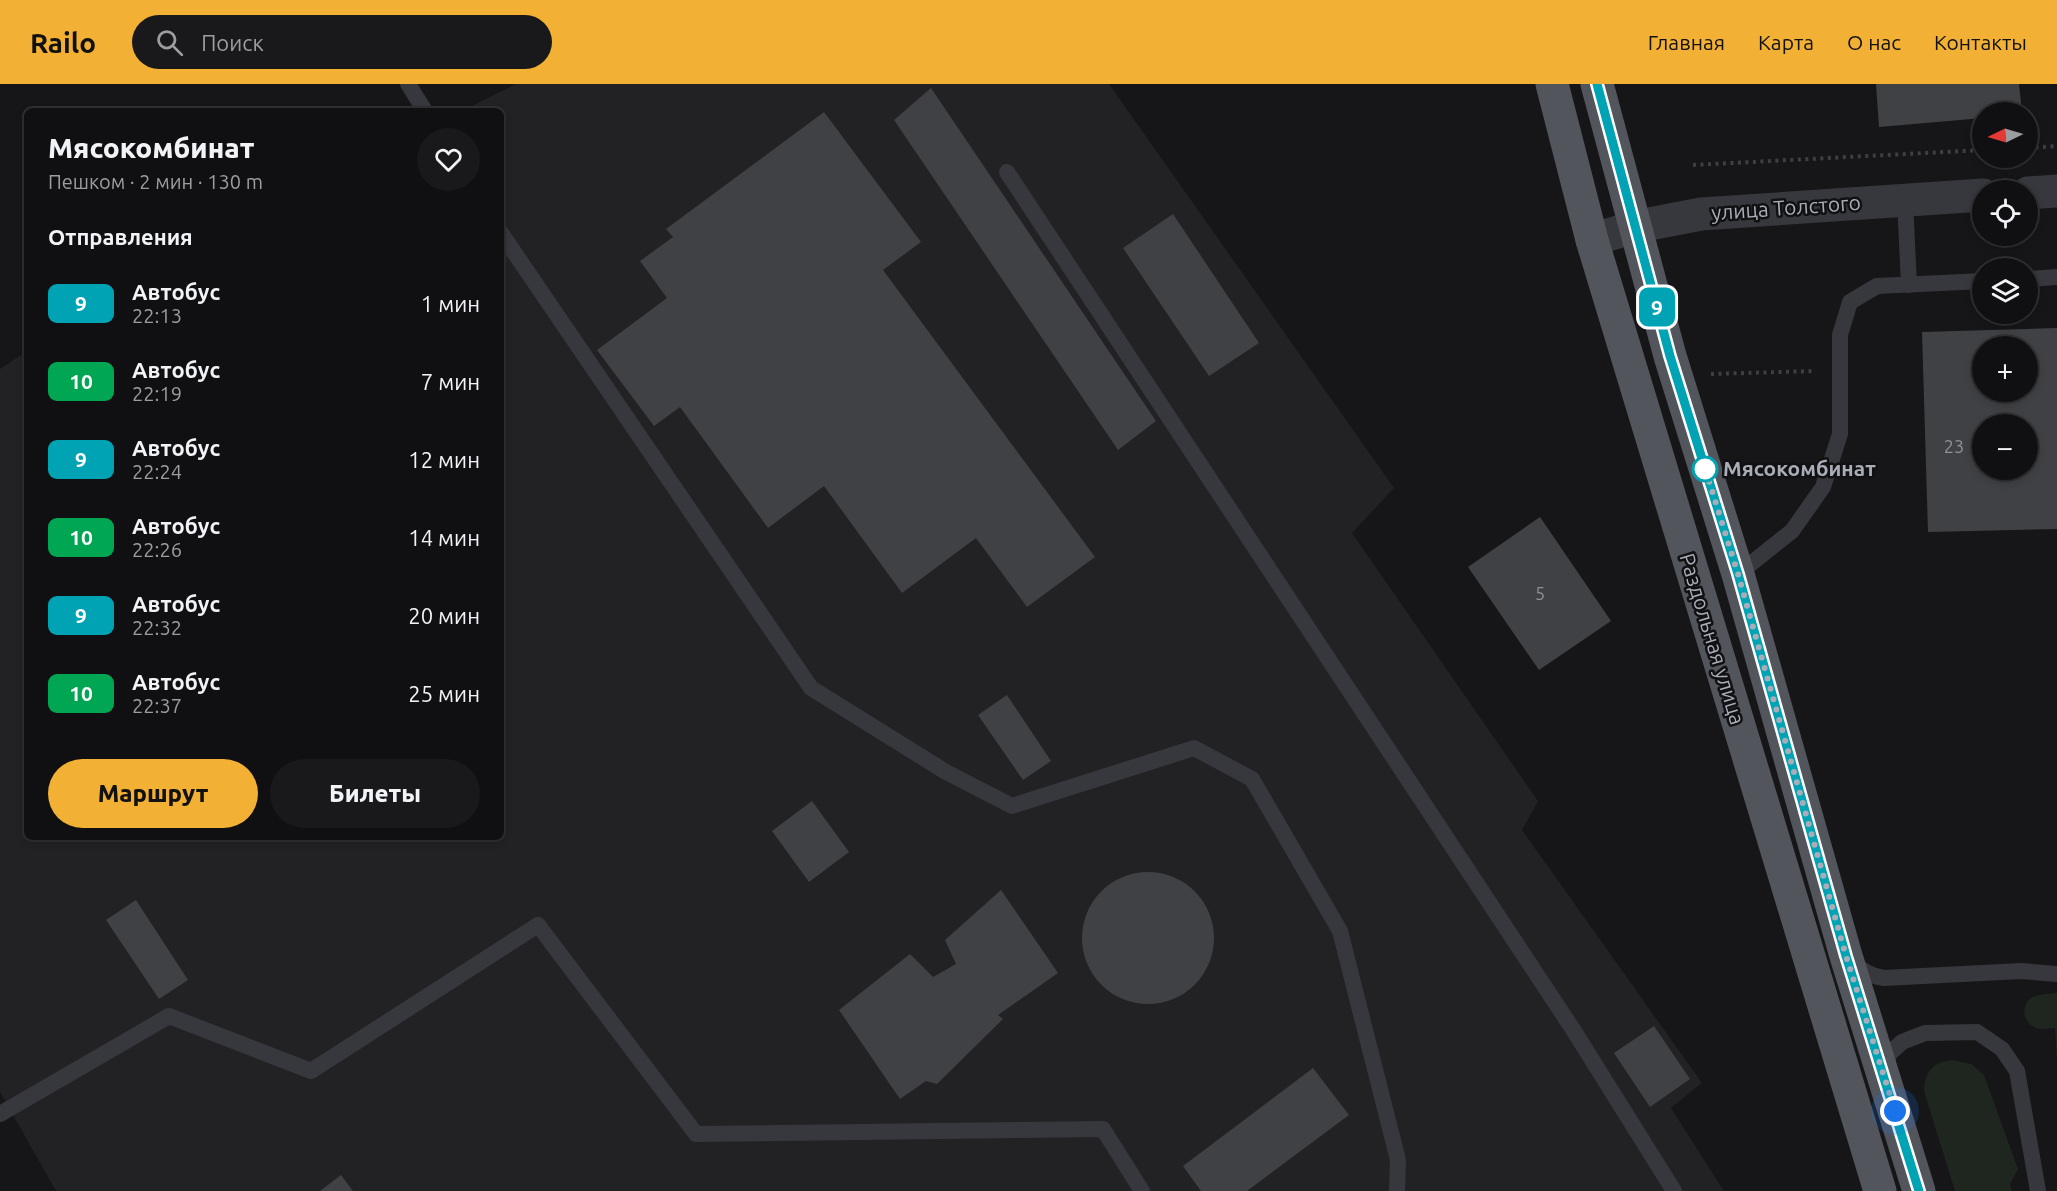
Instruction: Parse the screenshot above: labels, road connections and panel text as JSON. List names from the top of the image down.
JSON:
{
  "streets": {
    "main road": ["Раздольная улица"],
    "street": ["улица Толстого"]
  },
  "crossings": [
    ["улица Толстого", "Раздольная улица"]
  ],
  "places": ["Мясокомбинат"],
  "lines": ["bus line 9"],
  "house_numbers": ["23", "5"],
  "north": "left",
  "page": {
    "header": "Railo",
    "search": "Поиск",
    "nav": [
      "Главная",
      "Карта",
      "О нас",
      "Контакты"
    ],
    "on_map": "9",
    "map_buttons": ["+", "−"],
    "heading": [
      ["Мясокомбинат", "Пешком · 2 мин · 130 m"],
      "Отправления"
    ],
    "list": [
      {
        "mark": "9",
        "name": "Автобус",
        "note": "22:13",
        "value": "1 мин"
      },
      {
        "mark": "10",
        "name": "Автобус",
        "note": "22:19",
        "value": "7 мин"
      },
      {
        "mark": "9",
        "name": "Автобус",
        "note": "22:24",
        "value": "12 мин"
      },
      {
        "mark": "10",
        "name": "Автобус",
        "note": "22:26",
        "value": "14 мин"
      },
      {
        "mark": "9",
        "name": "Автобус",
        "note": "22:32",
        "value": "20 мин"
      },
      {
        "mark": "10",
        "name": "Автобус",
        "note": "22:37",
        "value": "25 мин"
      }
    ],
    "buttons": ["Маршрут", "Билеты"]
  }
}
